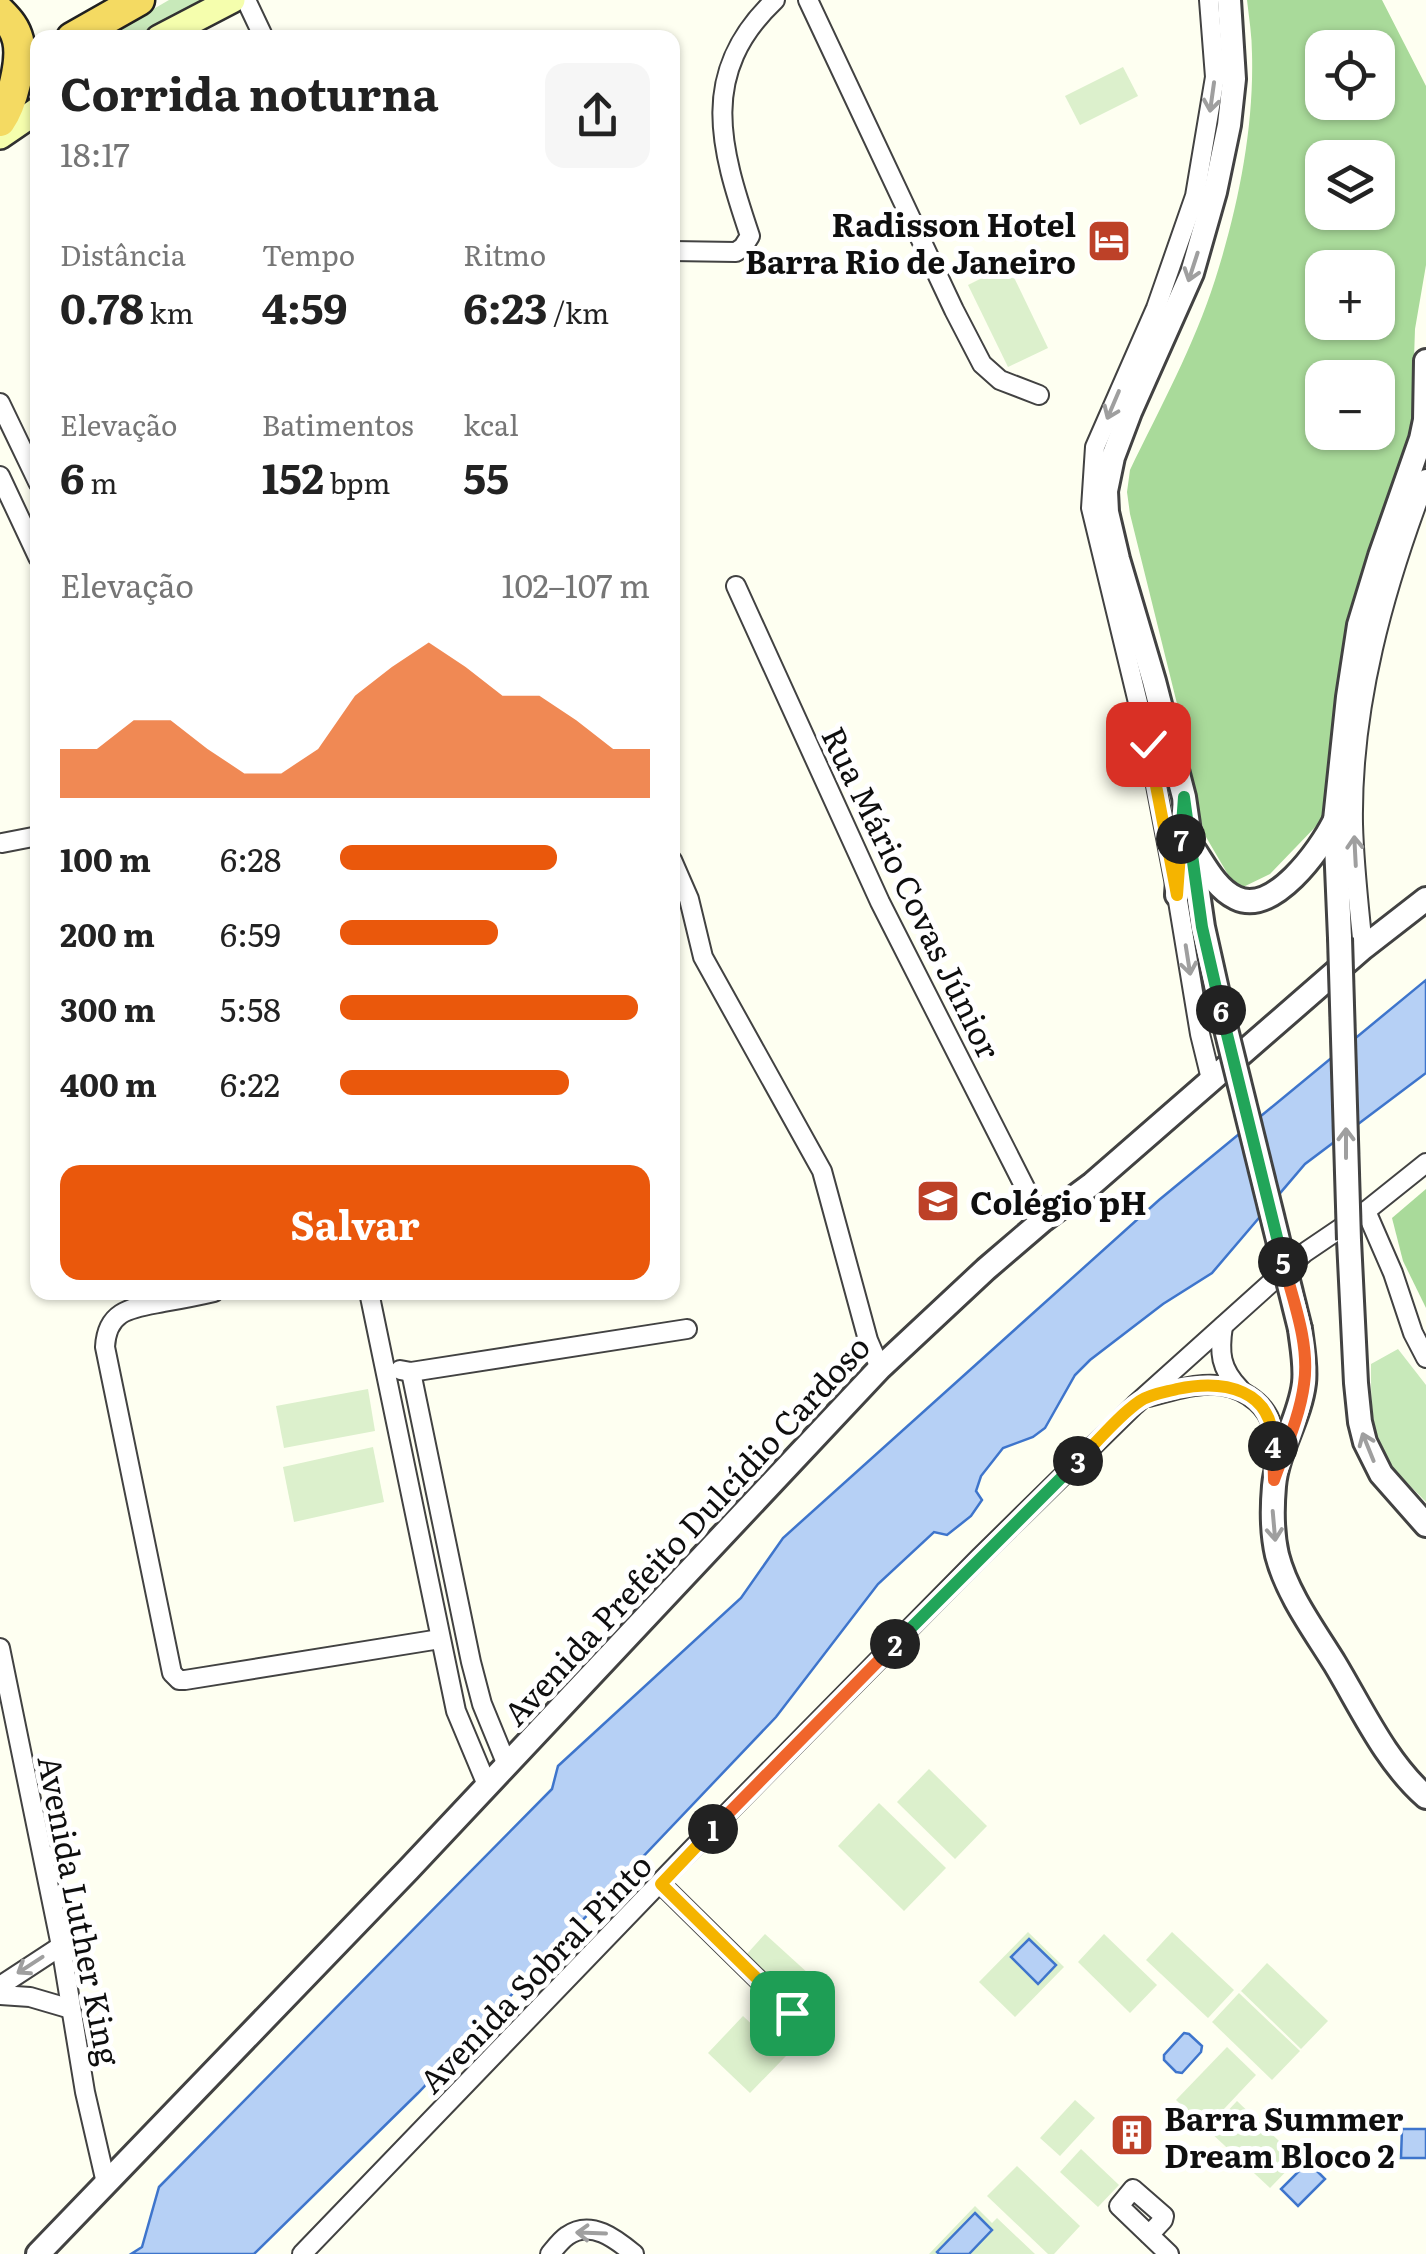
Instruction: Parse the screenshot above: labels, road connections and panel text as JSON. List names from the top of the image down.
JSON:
{
  "streets": {
    "street": [
      "Rua Mário Covas Júnior",
      "Avenida Prefeito Dulcídio Cardoso",
      "Avenida Luther King",
      "Avenida Sobral Pinto"
    ]
  },
  "crossings": [
    ["Rua Mário Covas Júnior", "Avenida Prefeito Dulcídio Cardoso"],
    ["Avenida Prefeito Dulcídio Cardoso", "Avenida Luther King"]
  ],
  "places": {
    "hotel": ["Radisson Hotel Barra Rio de Janeiro"],
    "school or university": ["Colégio pH"],
    "building": ["Barra Summer Dream Bloco 2"]
  },
  "page": {
    "map_buttons": ["+", "−"],
    "heading": ["Corrida noturna", "18:17"],
    "stats": [
      ["Distância", "0.78 km"],
      ["Tempo", "4:59"],
      ["Ritmo", "6:23 /km"],
      ["Elevação", "6 m"],
      ["Batimentos", "152 bpm"],
      ["kcal", "55"]
    ],
    "chart": ["Elevação", "102–107 m"],
    "pins": [
      "7",
      "6",
      "5",
      "4",
      "3",
      "2",
      "1"
    ],
    "list": [
      {
        "name": "100 m",
        "note": "6:28"
      },
      {
        "name": "200 m",
        "note": "6:59"
      },
      {
        "name": "300 m",
        "note": "5:58"
      },
      {
        "name": "400 m",
        "note": "6:22"
      }
    ],
    "buttons": "Salvar"
  }
}
